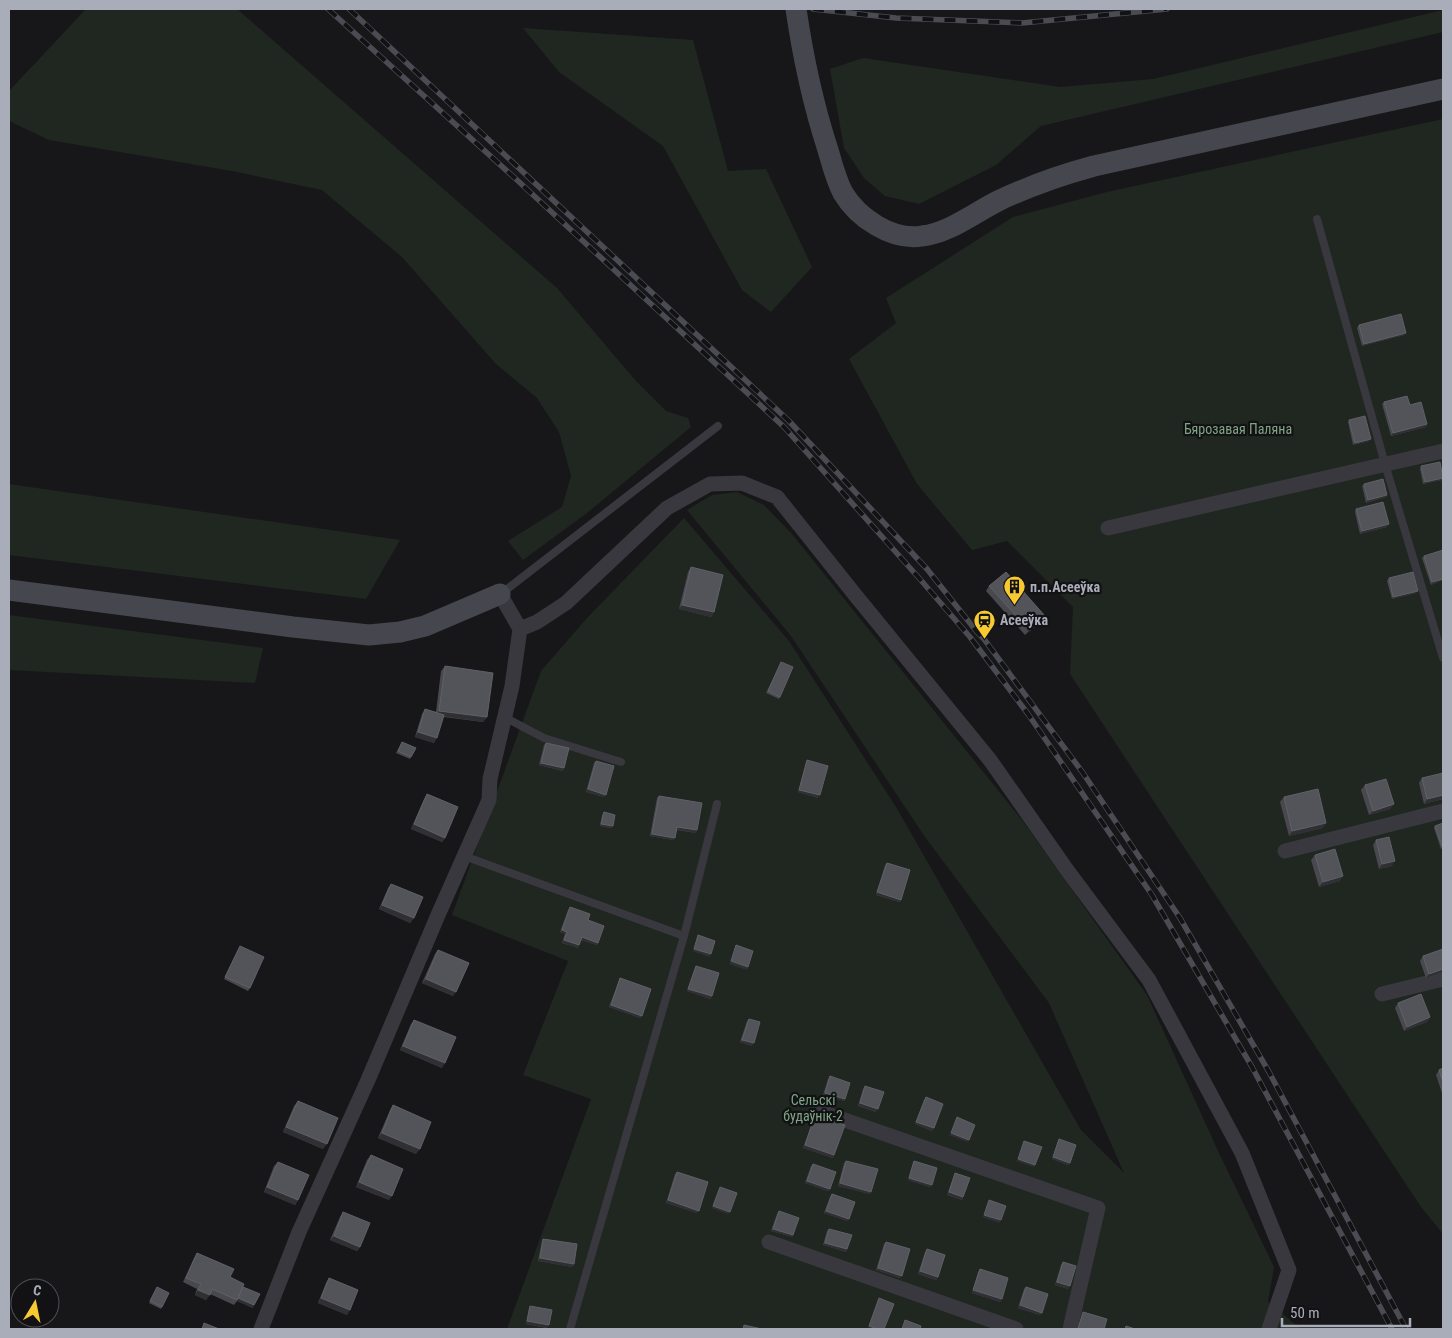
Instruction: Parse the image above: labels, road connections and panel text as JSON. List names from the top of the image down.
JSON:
{
  "parks": ["Бярозавая Паляна", "Сельскі будаўнік-2"],
  "places": {
    "building": ["п.п.Асееўка"],
    "station": ["Асееўка"]
  },
  "scale_bar": "50 m",
  "north": "top"
}
